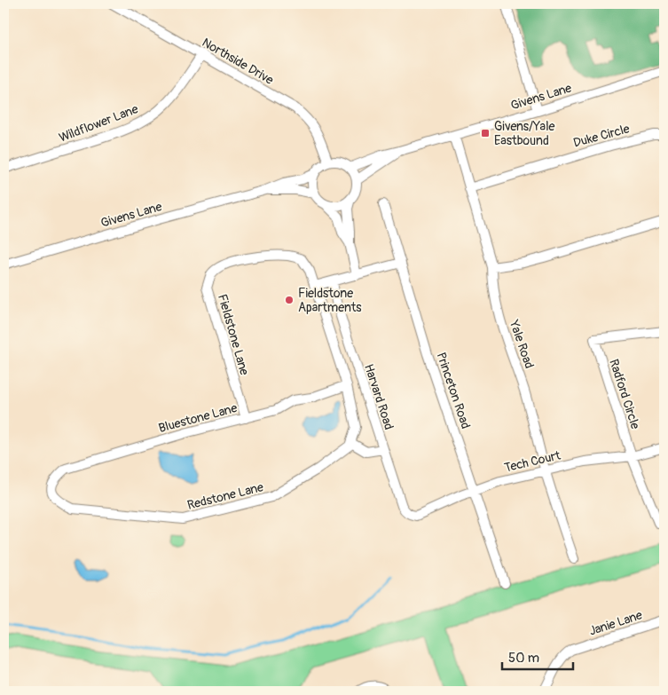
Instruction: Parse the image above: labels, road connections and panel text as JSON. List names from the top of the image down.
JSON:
{
  "streets": {
    "street": [
      "Northside Drive",
      "Givens Lane",
      "Wildflower Lane",
      "Duke Circle",
      "Fieldstone Lane",
      "Yale Road",
      "Princeton Road",
      "Radford Circle",
      "Harvard Road",
      "Bluestone Lane",
      "Tech Court",
      "Redstone Lane",
      "Janie Lane"
    ]
  },
  "crossings": [
    ["Northside Drive", "Givens Lane"],
    ["Northside Drive", "Wildflower Lane"],
    ["Givens Lane", "Yale Road"],
    ["Duke Circle", "Yale Road"],
    ["Fieldstone Lane", "Bluestone Lane"],
    ["Yale Road", "Tech Court"],
    ["Princeton Road", "Tech Court"],
    ["Radford Circle", "Tech Court"],
    ["Harvard Road", "Tech Court"],
    ["Bluestone Lane", "Redstone Lane"]
  ],
  "places": {
    "transit": ["Givens/Yale Eastbound"],
    "other": ["Fieldstone Apartments"]
  },
  "scale_bar": "50 m"
}
